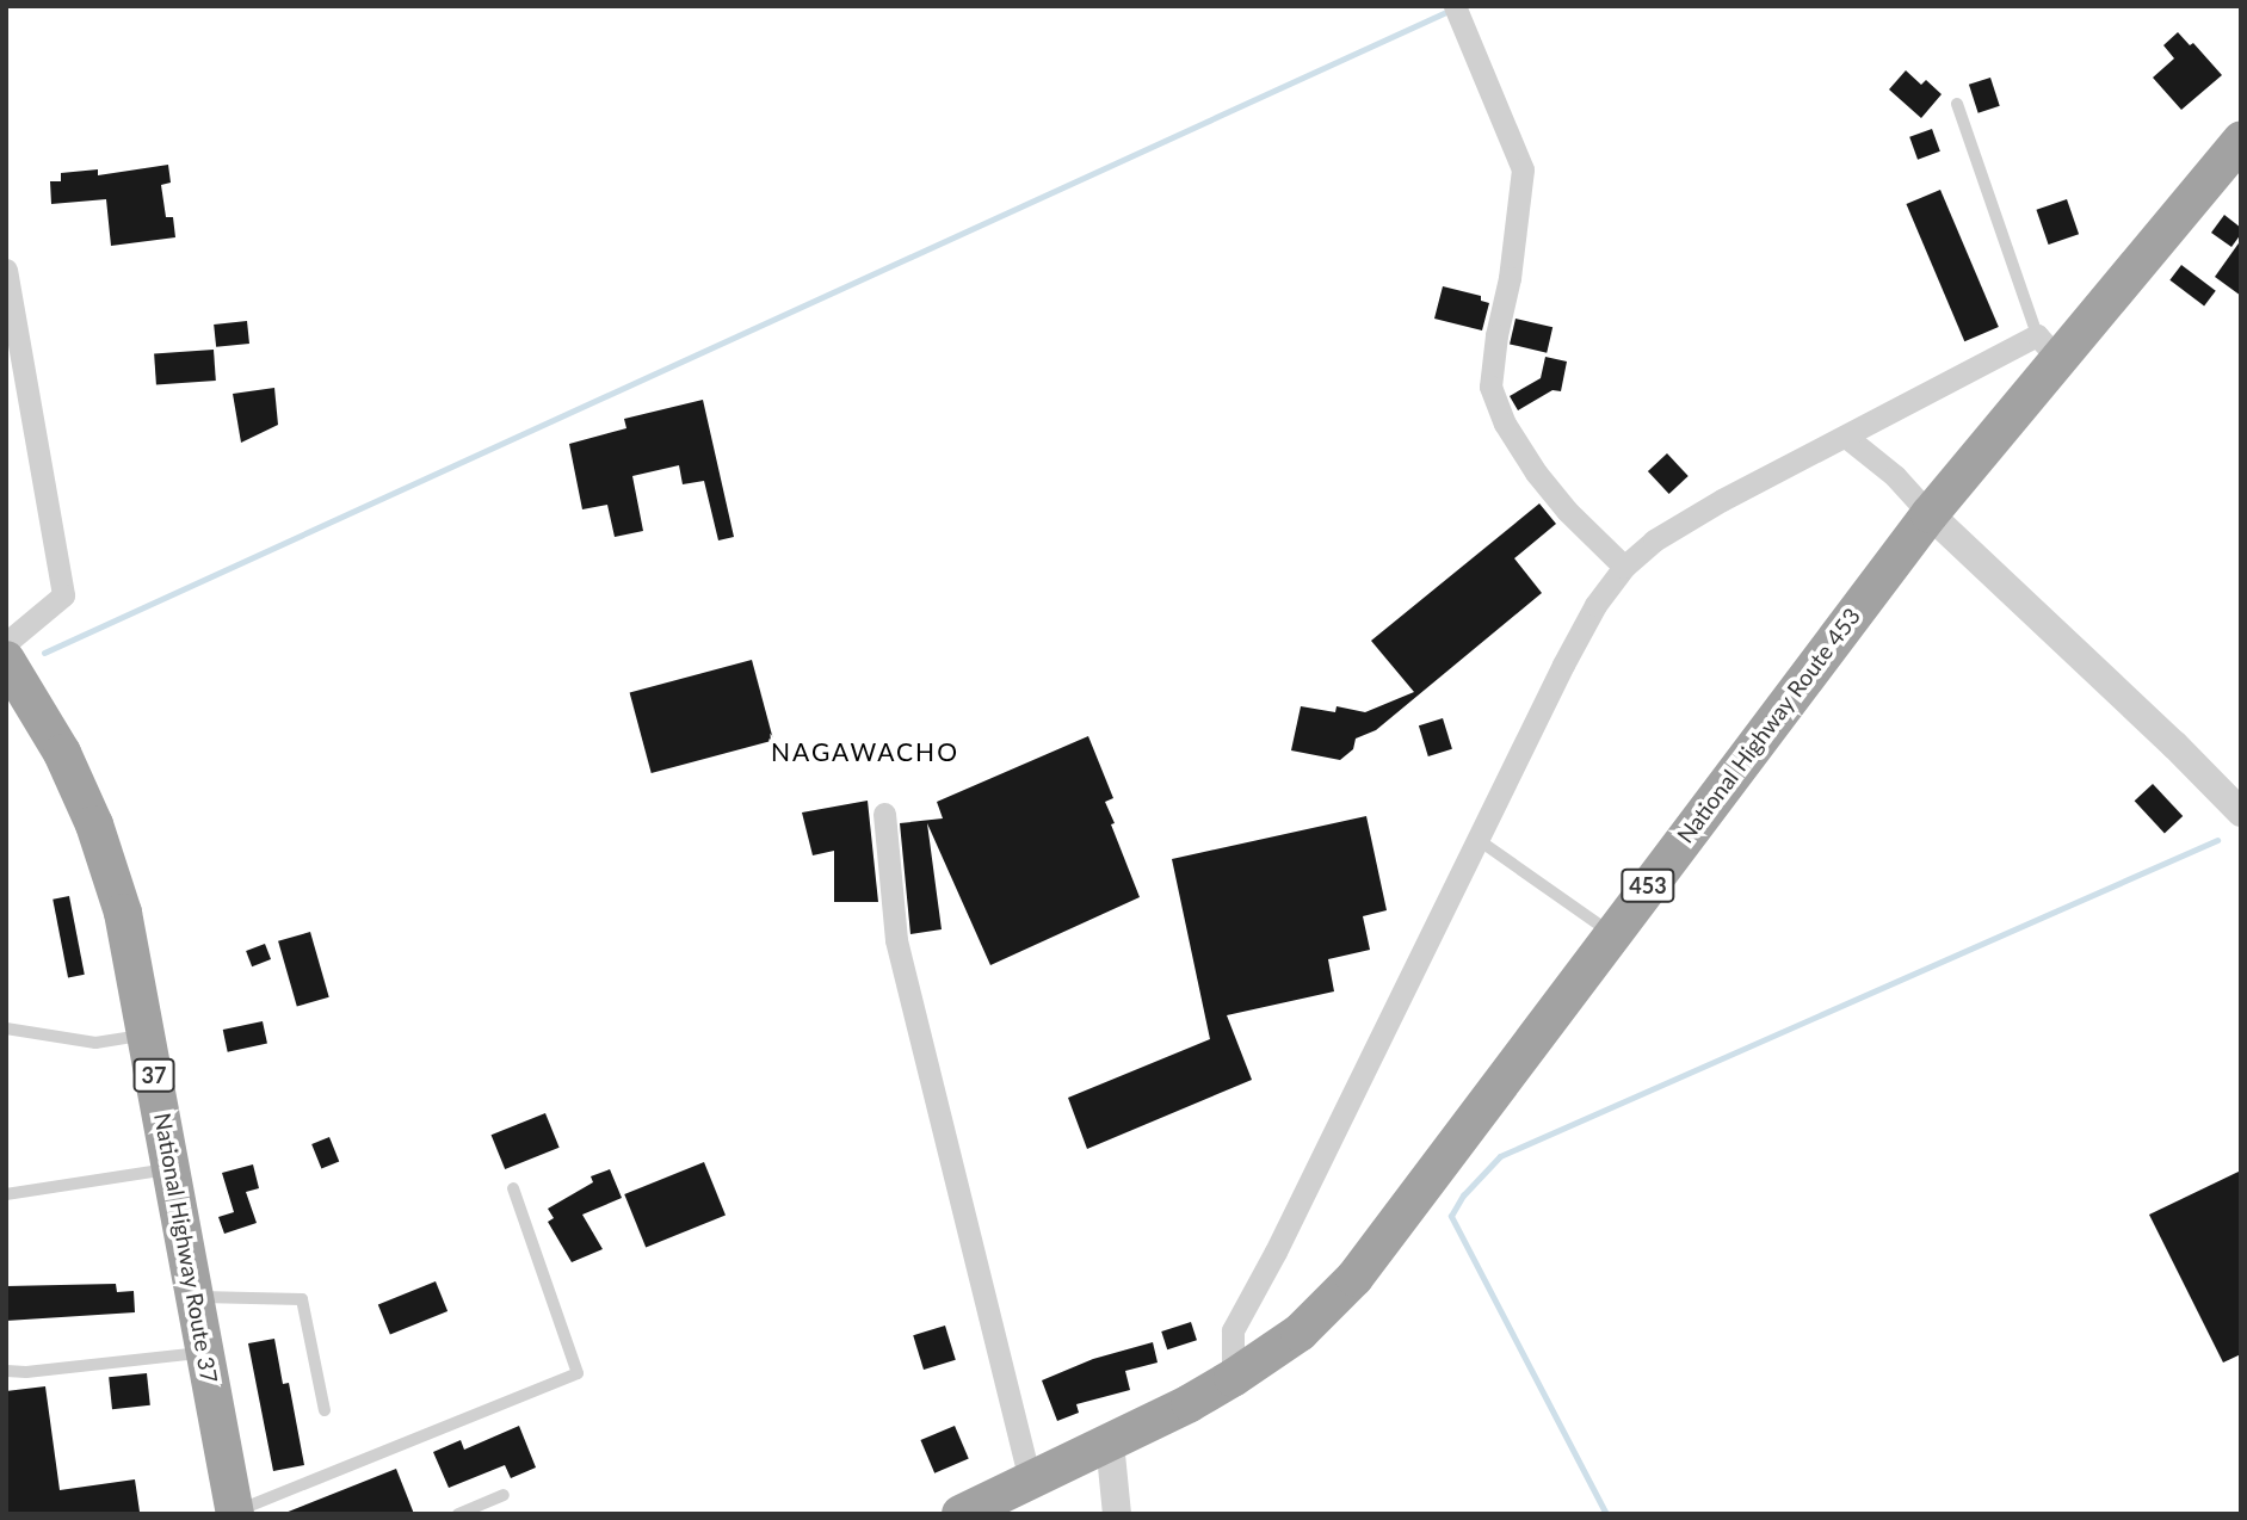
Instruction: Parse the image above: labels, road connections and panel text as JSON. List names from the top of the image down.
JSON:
{
  "streets": {
    "highway": [
      "National Highway Route 453",
      "453",
      "37",
      "National Highway Route 37"
    ]
  },
  "districts": ["NAGAWACHO"]
}
